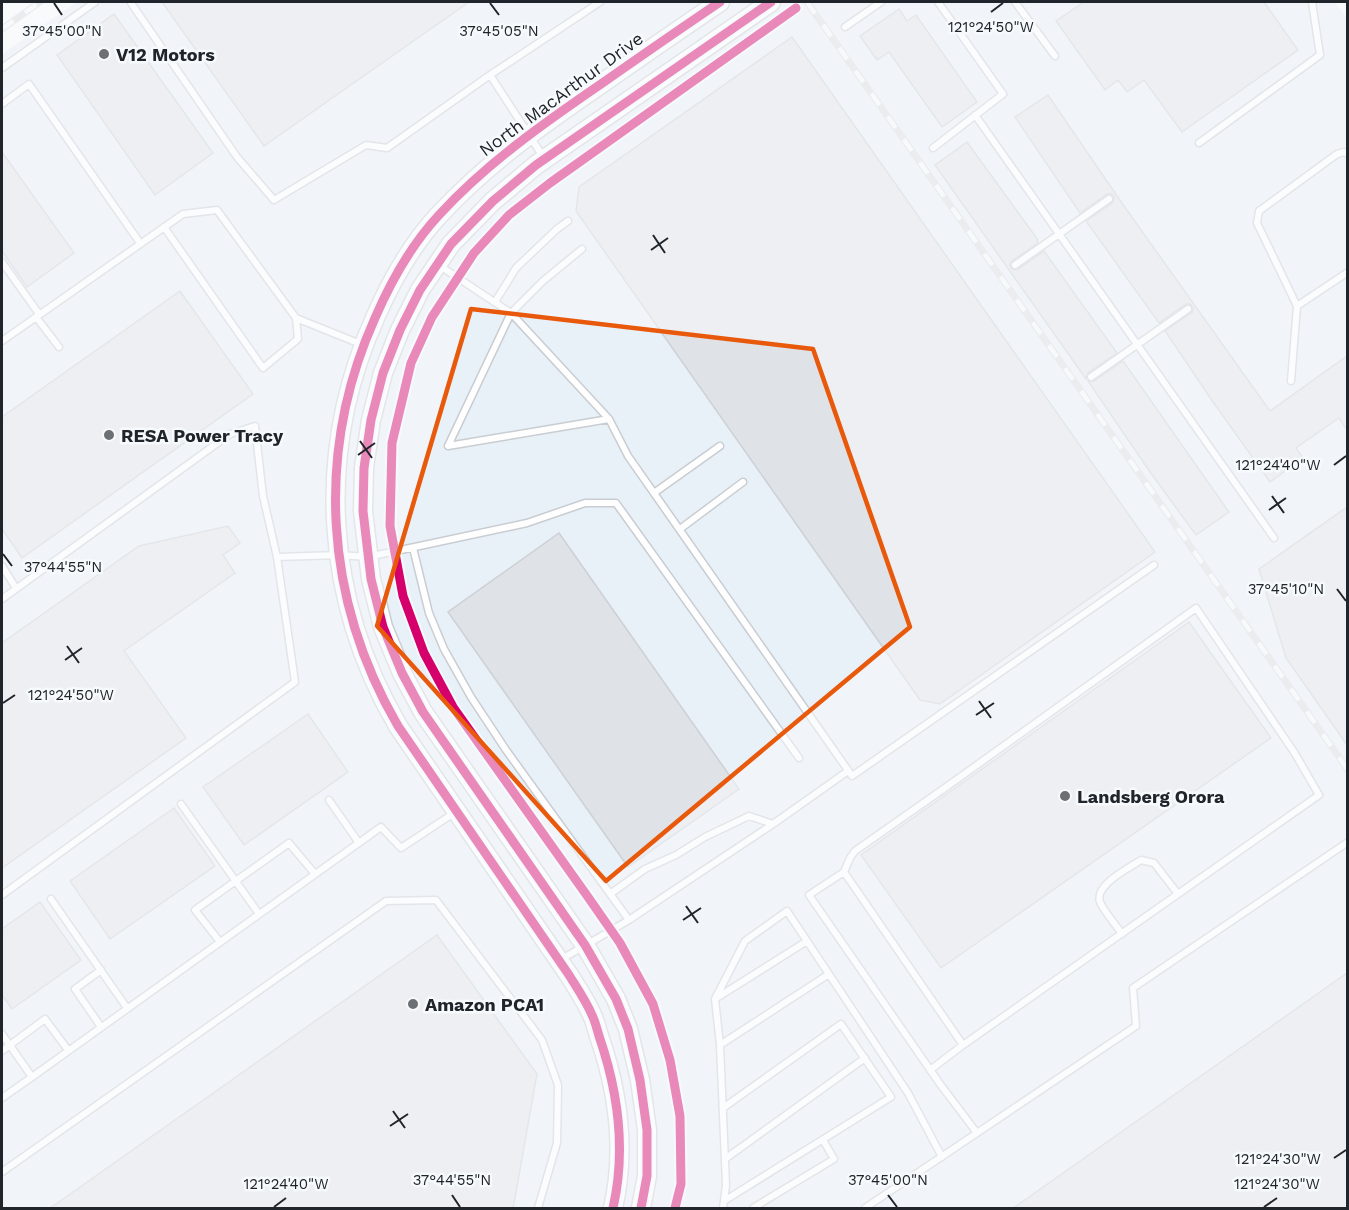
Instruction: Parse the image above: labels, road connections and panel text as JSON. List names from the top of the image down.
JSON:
{
  "streets": {
    "main road": ["North MacArthur Drive"]
  },
  "places": [
    "V12 Motors",
    "RESA Power Tracy",
    "Landsberg Orora",
    "Amazon PCA1"
  ],
  "coordinates": [
    "121°24'50\"W",
    "37°45'00\"N",
    "37°45'05\"N",
    "121°24'40\"W",
    "37°44'55\"N",
    "37°45'10\"N",
    "121°24'30\"W"
  ]
}
